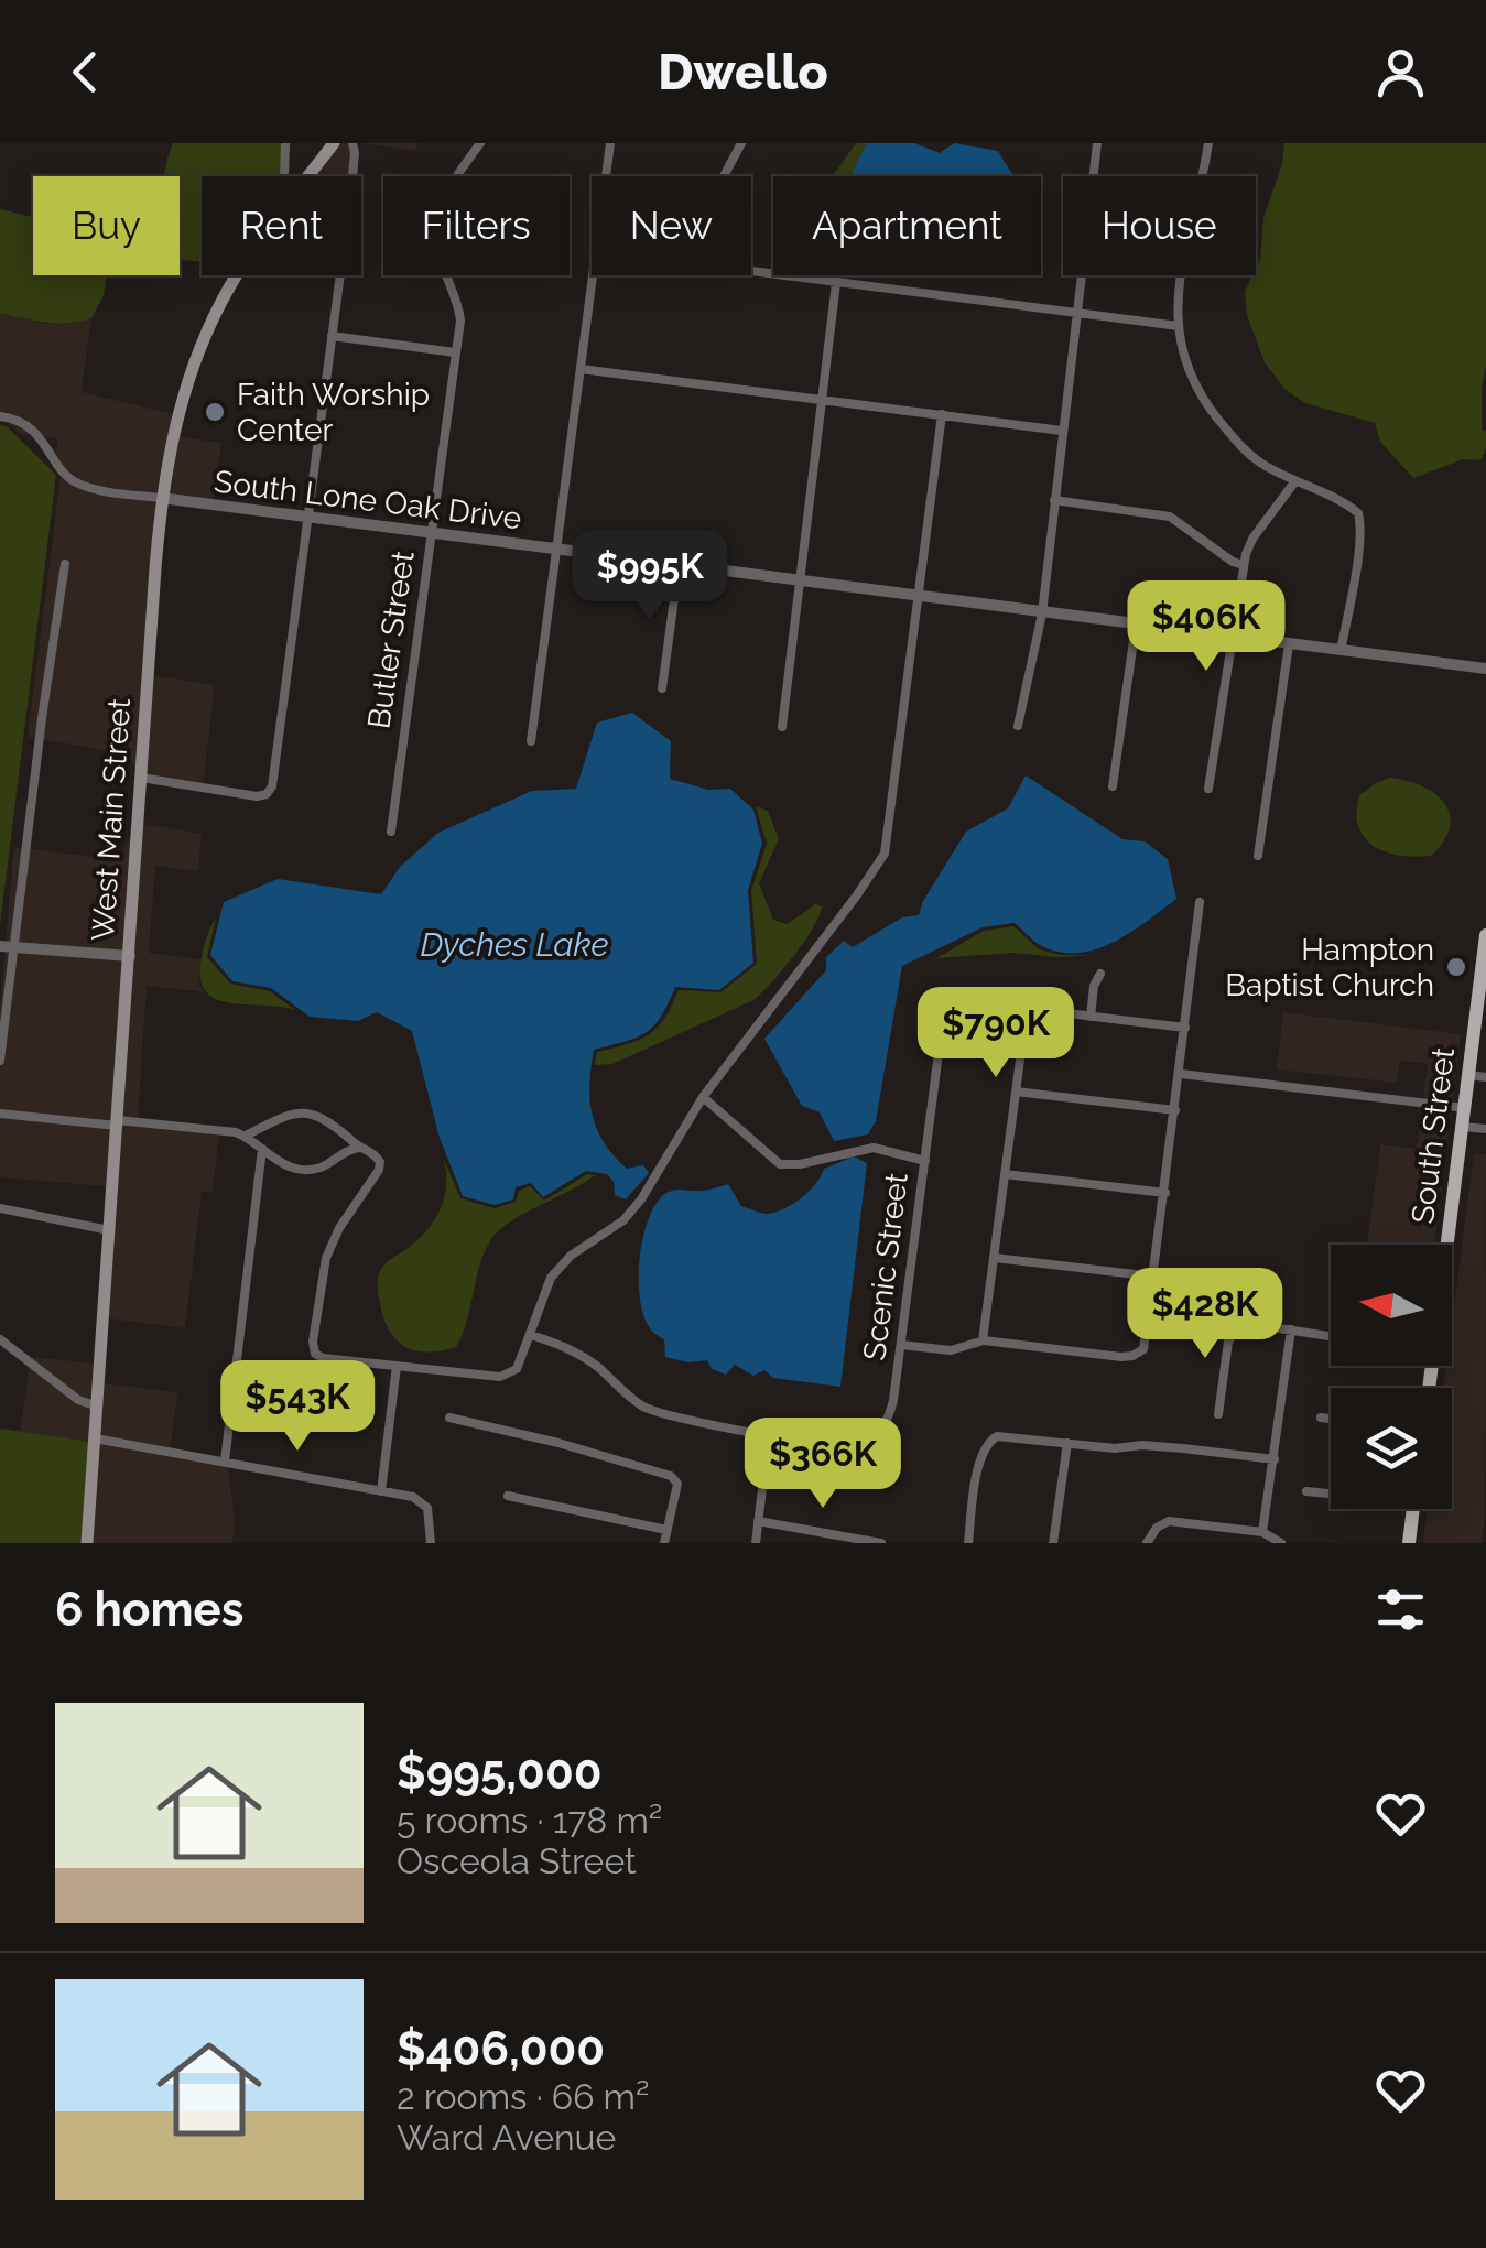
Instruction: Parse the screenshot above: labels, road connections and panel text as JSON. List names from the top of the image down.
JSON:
{
  "streets": {
    "main road": ["West Main Street", "South Street"],
    "street": ["South Lone Oak Drive", "Butler Street", "Scenic Street"]
  },
  "crossings": [
    ["South Lone Oak Drive", "Butler Street"],
    ["South Lone Oak Drive", "West Main Street"]
  ],
  "water": ["Dyches Lake"],
  "places": ["Faith Worship Center", "Hampton Baptist Church"],
  "north": "left",
  "page": {
    "header": "Dwello",
    "chip": [
      "Buy",
      "Rent",
      "Filters",
      "New",
      "Apartment",
      "House"
    ],
    "price": [
      "$995K",
      "$406K",
      "$790K",
      "$428K",
      "$543K",
      "$366K"
    ],
    "heading": "6 homes",
    "list": [
      {
        "name": "$995,000",
        "note": "5 rooms · 178 m² · Osceola Street"
      },
      {
        "name": "$406,000",
        "note": "2 rooms · 66 m² · Ward Avenue"
      }
    ]
  }
}
